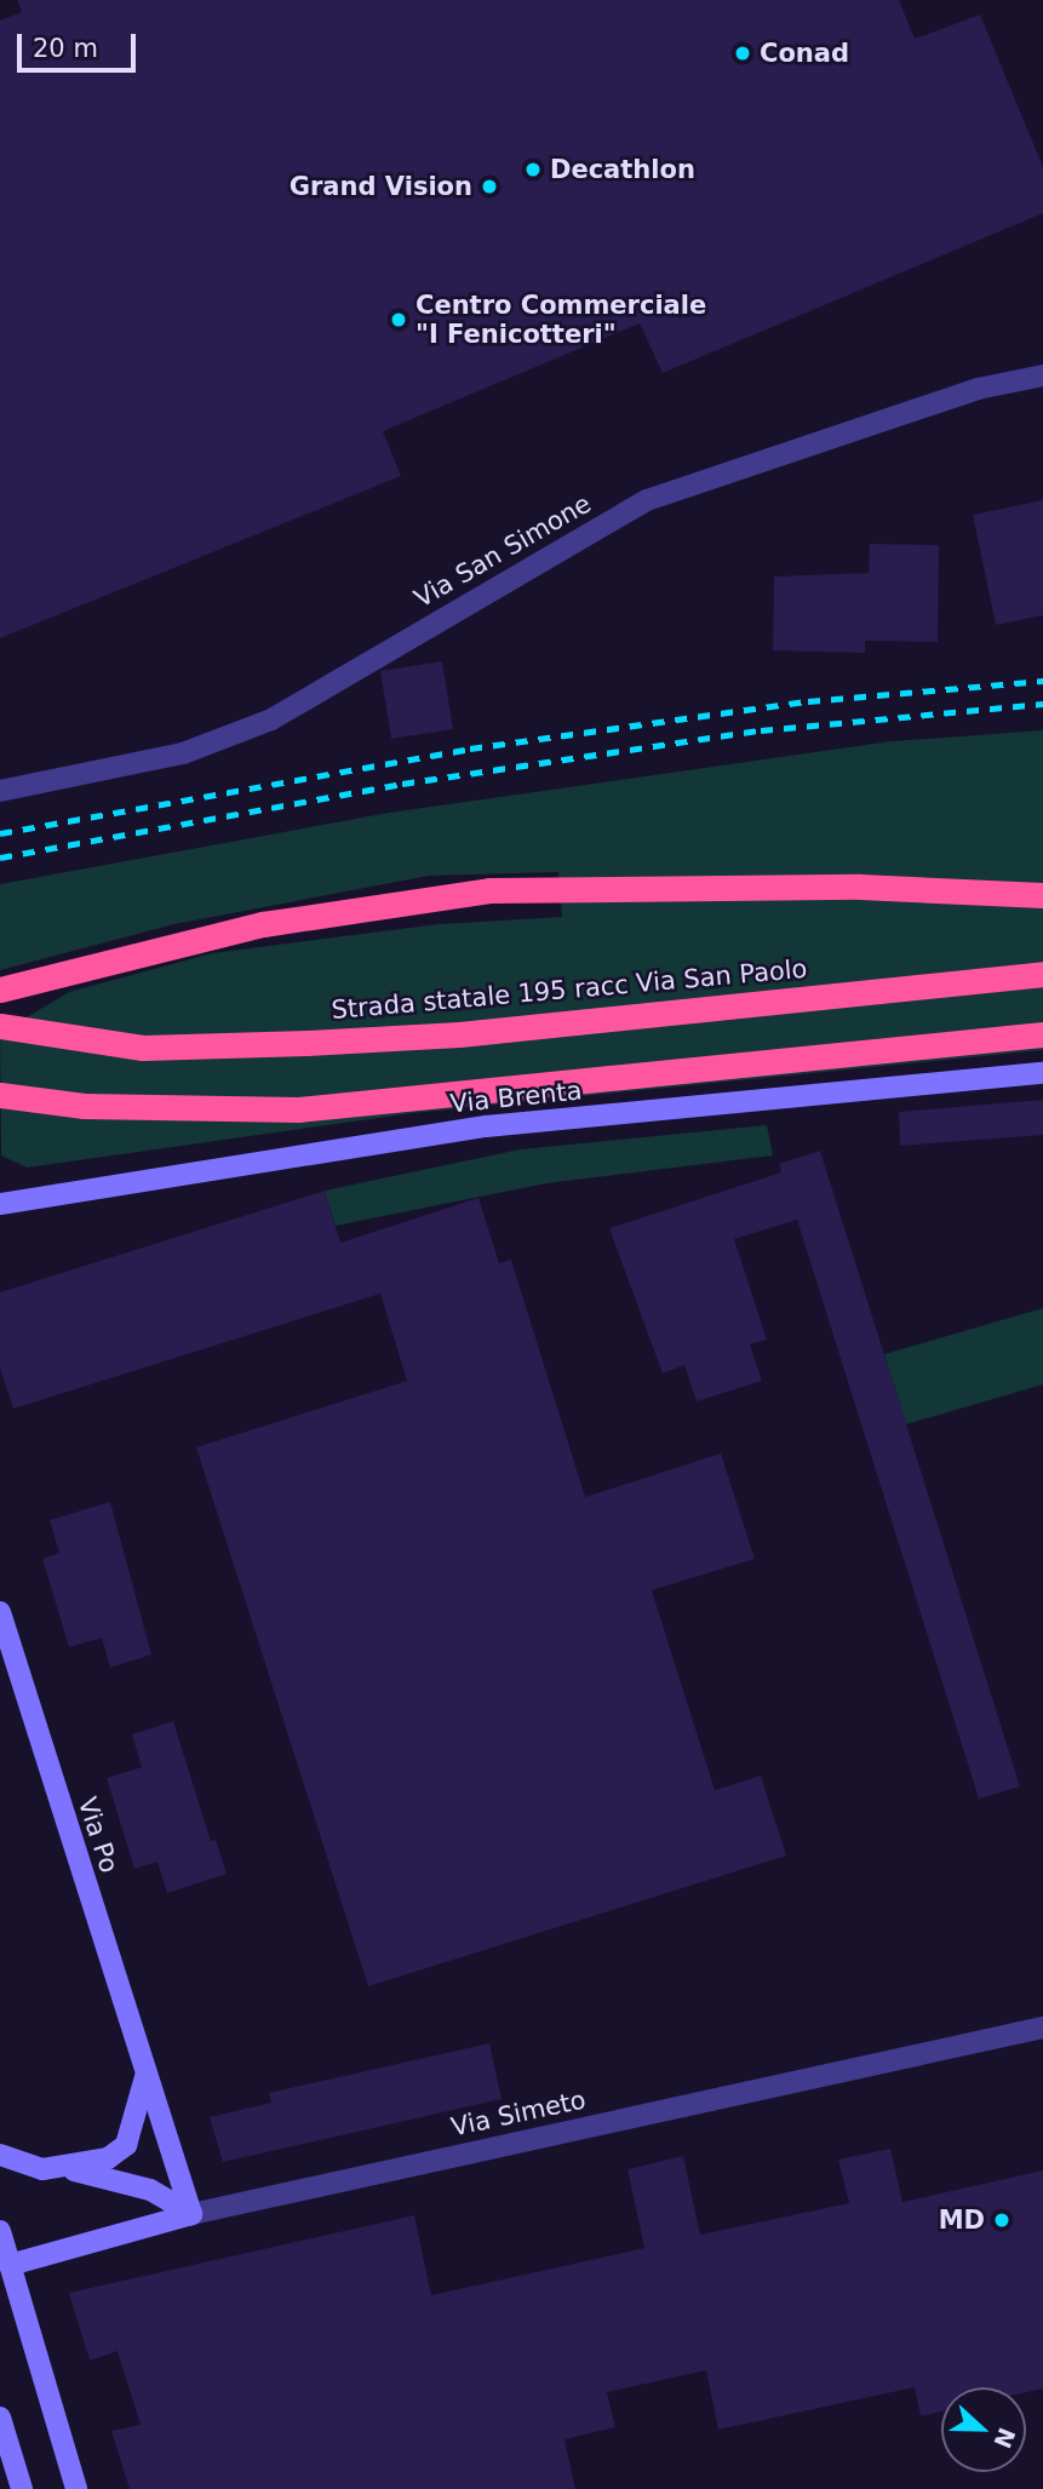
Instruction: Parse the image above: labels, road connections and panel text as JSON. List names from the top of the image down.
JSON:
{
  "streets": {
    "highway": ["Strada statale 195 racc Via San Paolo"],
    "street": [
      "Via San Simone",
      "Via Brenta",
      "Via Po",
      "Via Simeto"
    ]
  },
  "crossings": [
    ["Via Po", "Via Simeto"]
  ],
  "places": [
    "Conad",
    "Decathlon",
    "Grand Vision",
    "Centro Commerciale \"I Fenicotteri\"",
    "MD"
  ],
  "scale_bar": "20 m",
  "north": "right"
}
